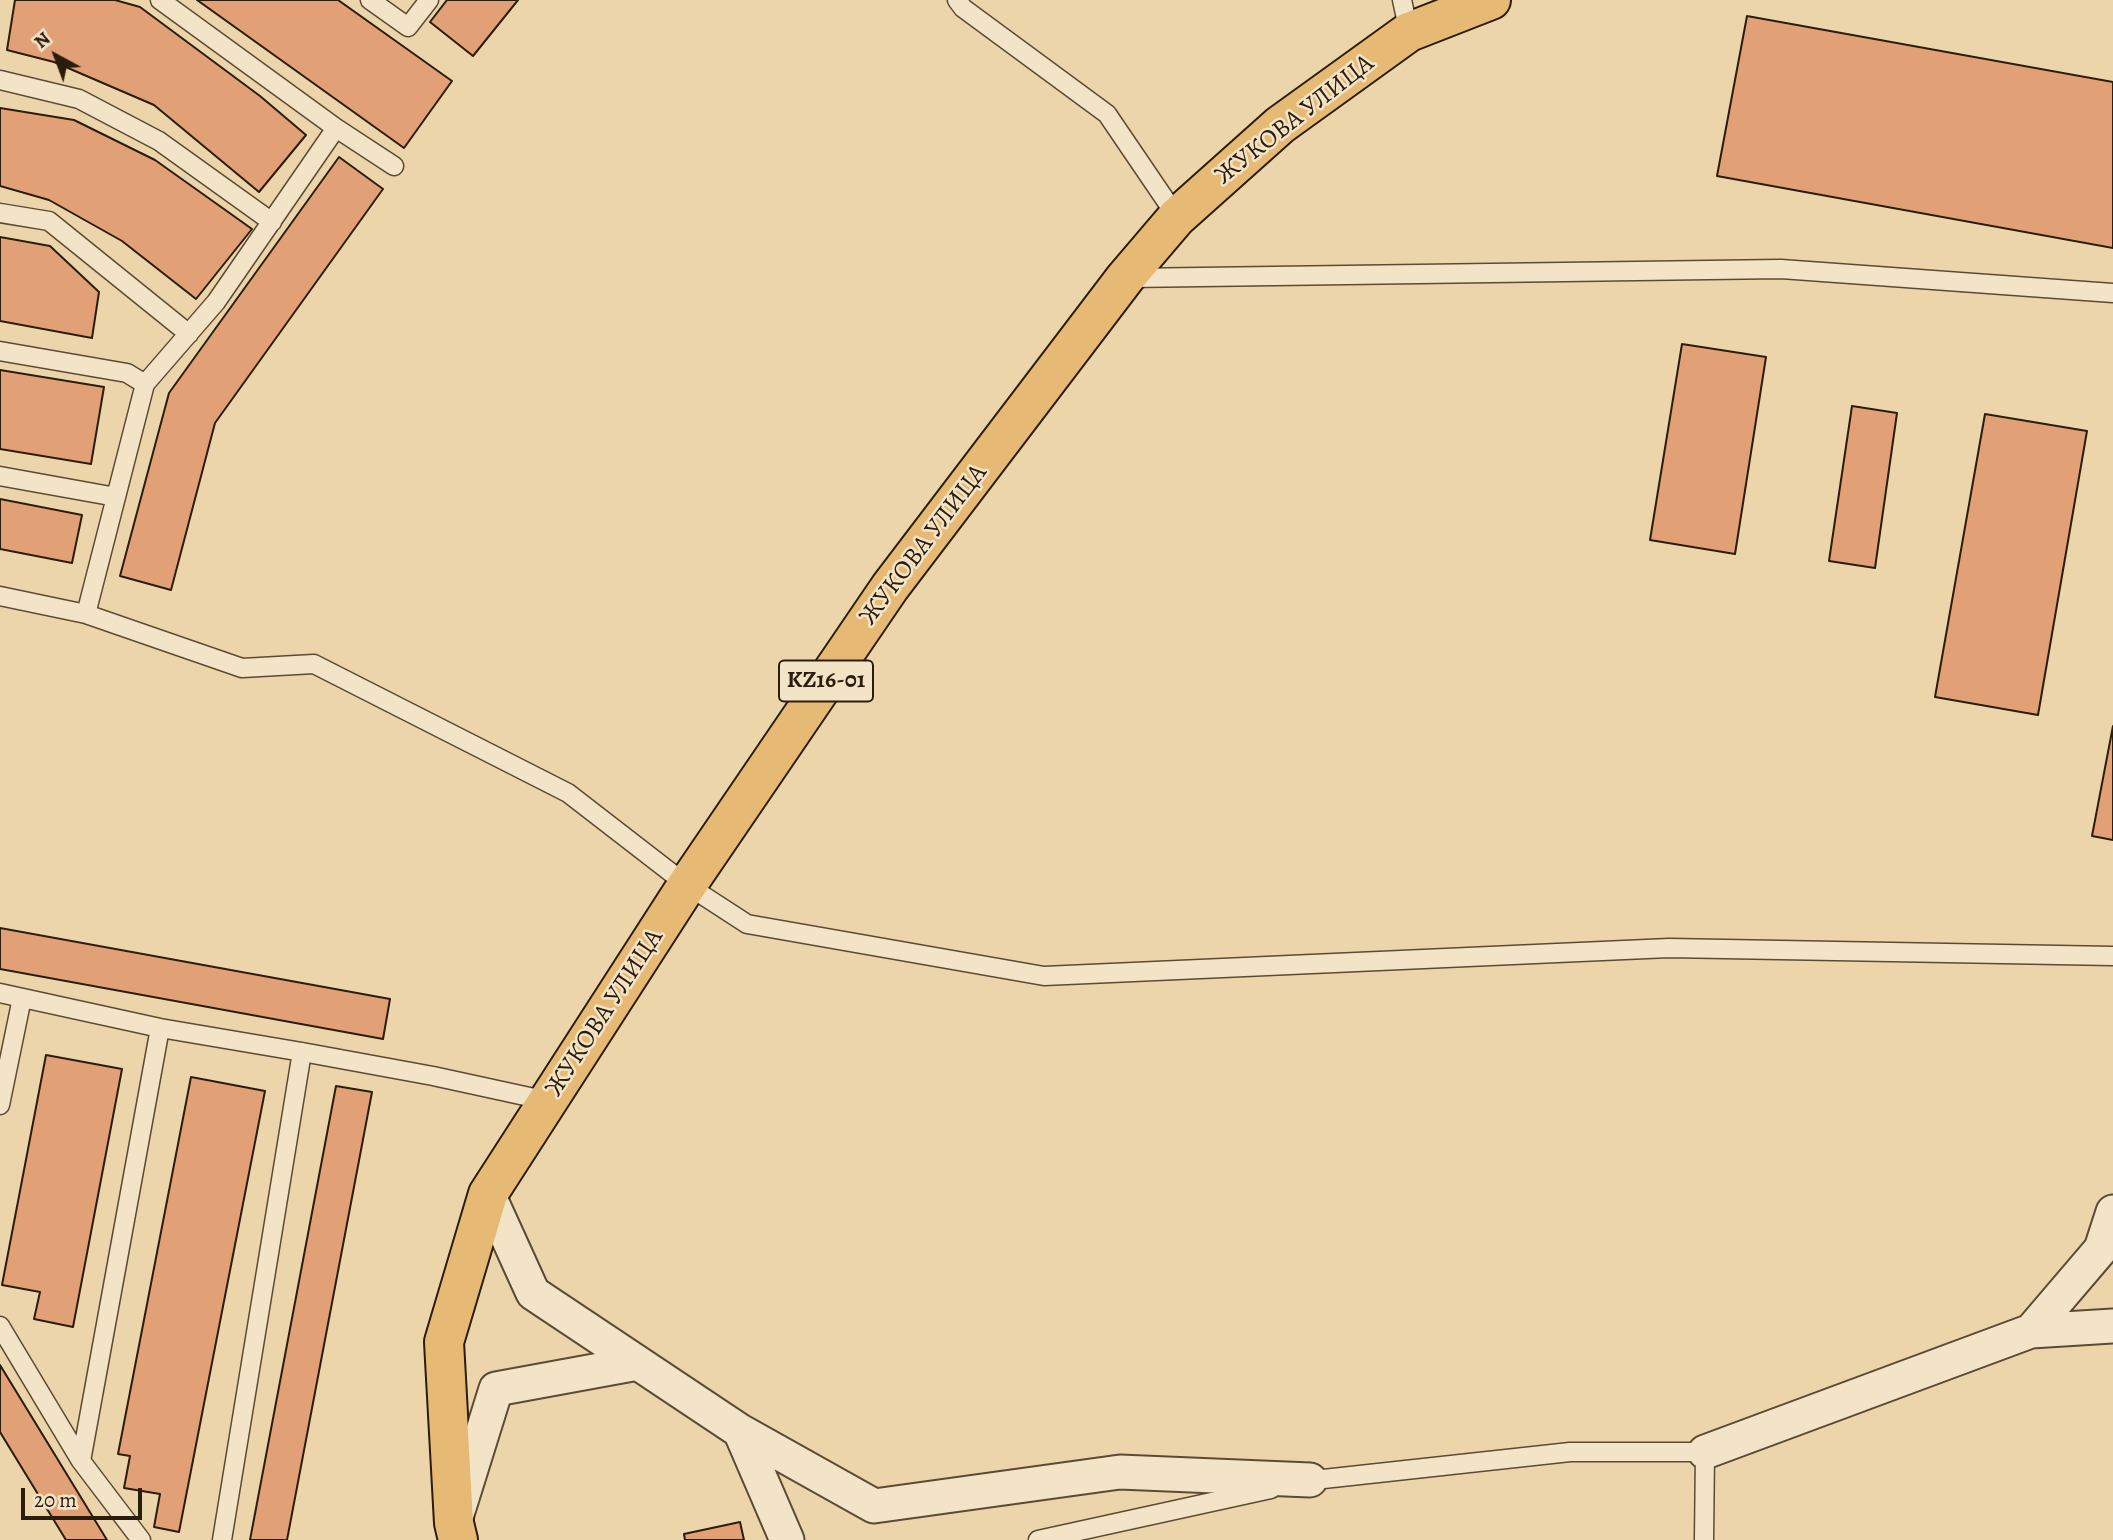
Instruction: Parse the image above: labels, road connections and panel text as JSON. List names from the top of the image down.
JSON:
{
  "streets": {
    "main road": ["ЖУКОВА УЛИЦА", "KZ16-01"]
  },
  "scale_bar": "20 m",
  "north": "top left"
}
